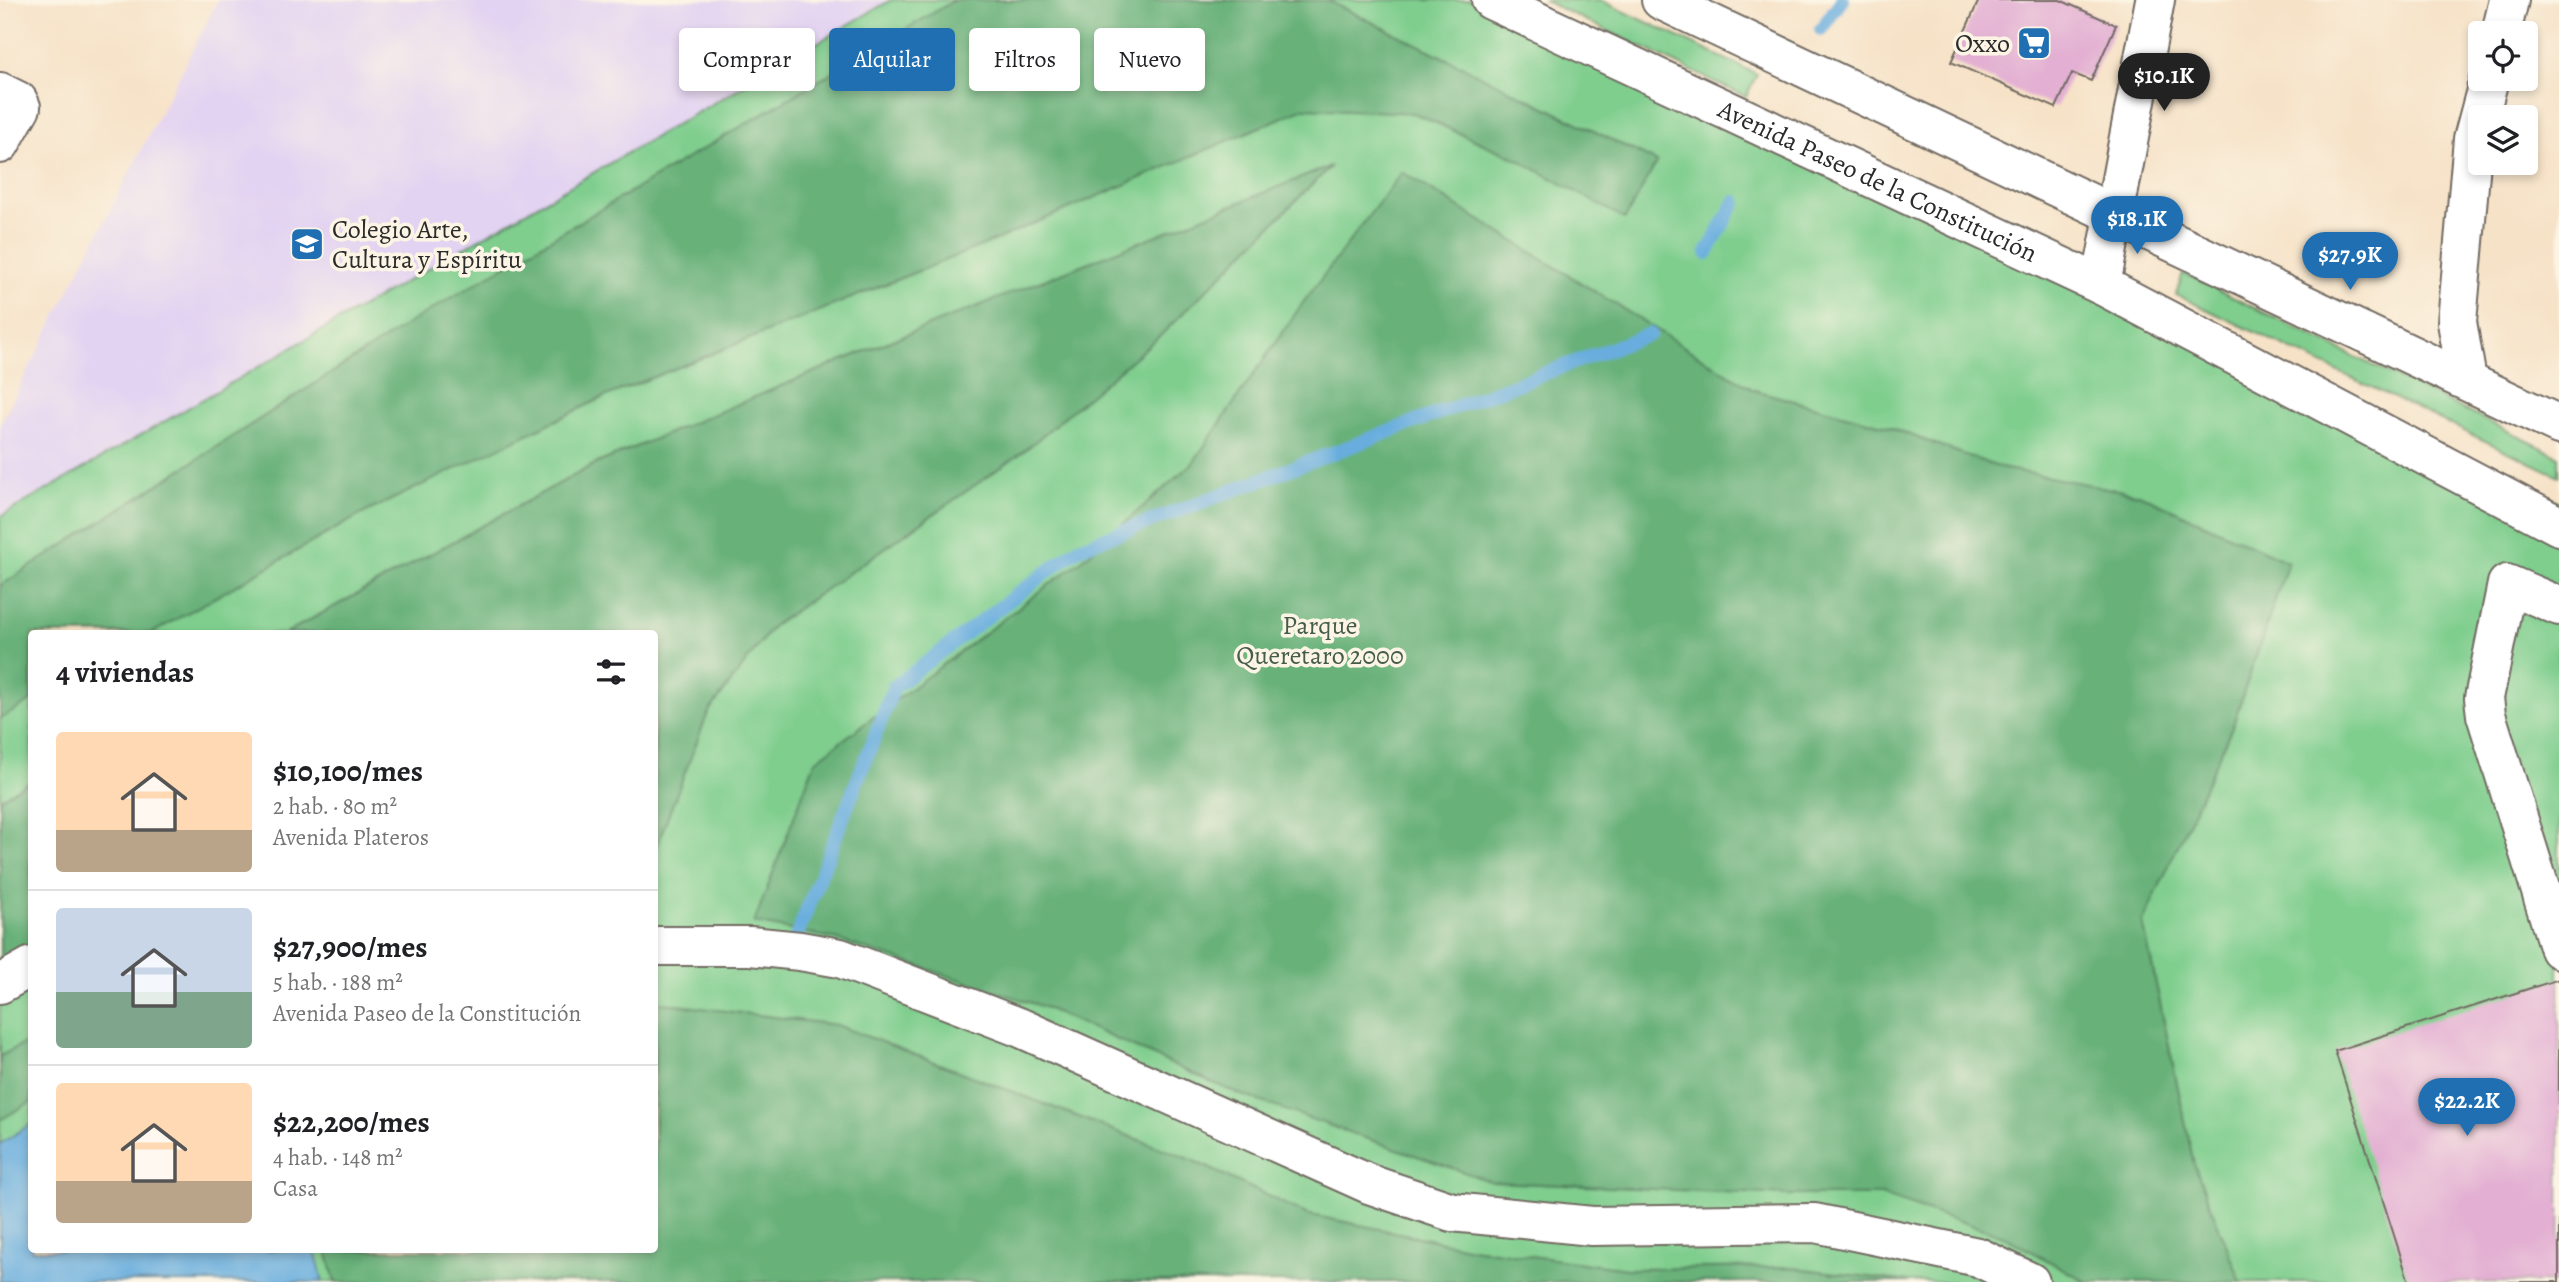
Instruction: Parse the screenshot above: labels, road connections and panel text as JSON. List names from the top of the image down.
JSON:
{
  "streets": {
    "street": ["Avenida Paseo de la Constitución"]
  },
  "parks": ["Parque Queretaro 2000"],
  "places": {
    "supermarket": ["Oxxo"],
    "school or university": ["Colegio Arte, Cultura y Espíritu"]
  },
  "page": {
    "chip": [
      "Comprar",
      "Alquilar",
      "Filtros",
      "Nuevo"
    ],
    "price": [
      "$10.1K",
      "$18.1K",
      "$27.9K",
      "$22.2K"
    ],
    "heading": "4 viviendas",
    "list": [
      {
        "name": "$10,100/mes",
        "note": "2 hab. · 80 m² · Avenida Plateros"
      },
      {
        "name": "$27,900/mes",
        "note": "5 hab. · 188 m² · Avenida Paseo de la Constitución"
      },
      {
        "name": "$22,200/mes",
        "note": "4 hab. · 148 m² · Casa"
      }
    ]
  }
}
